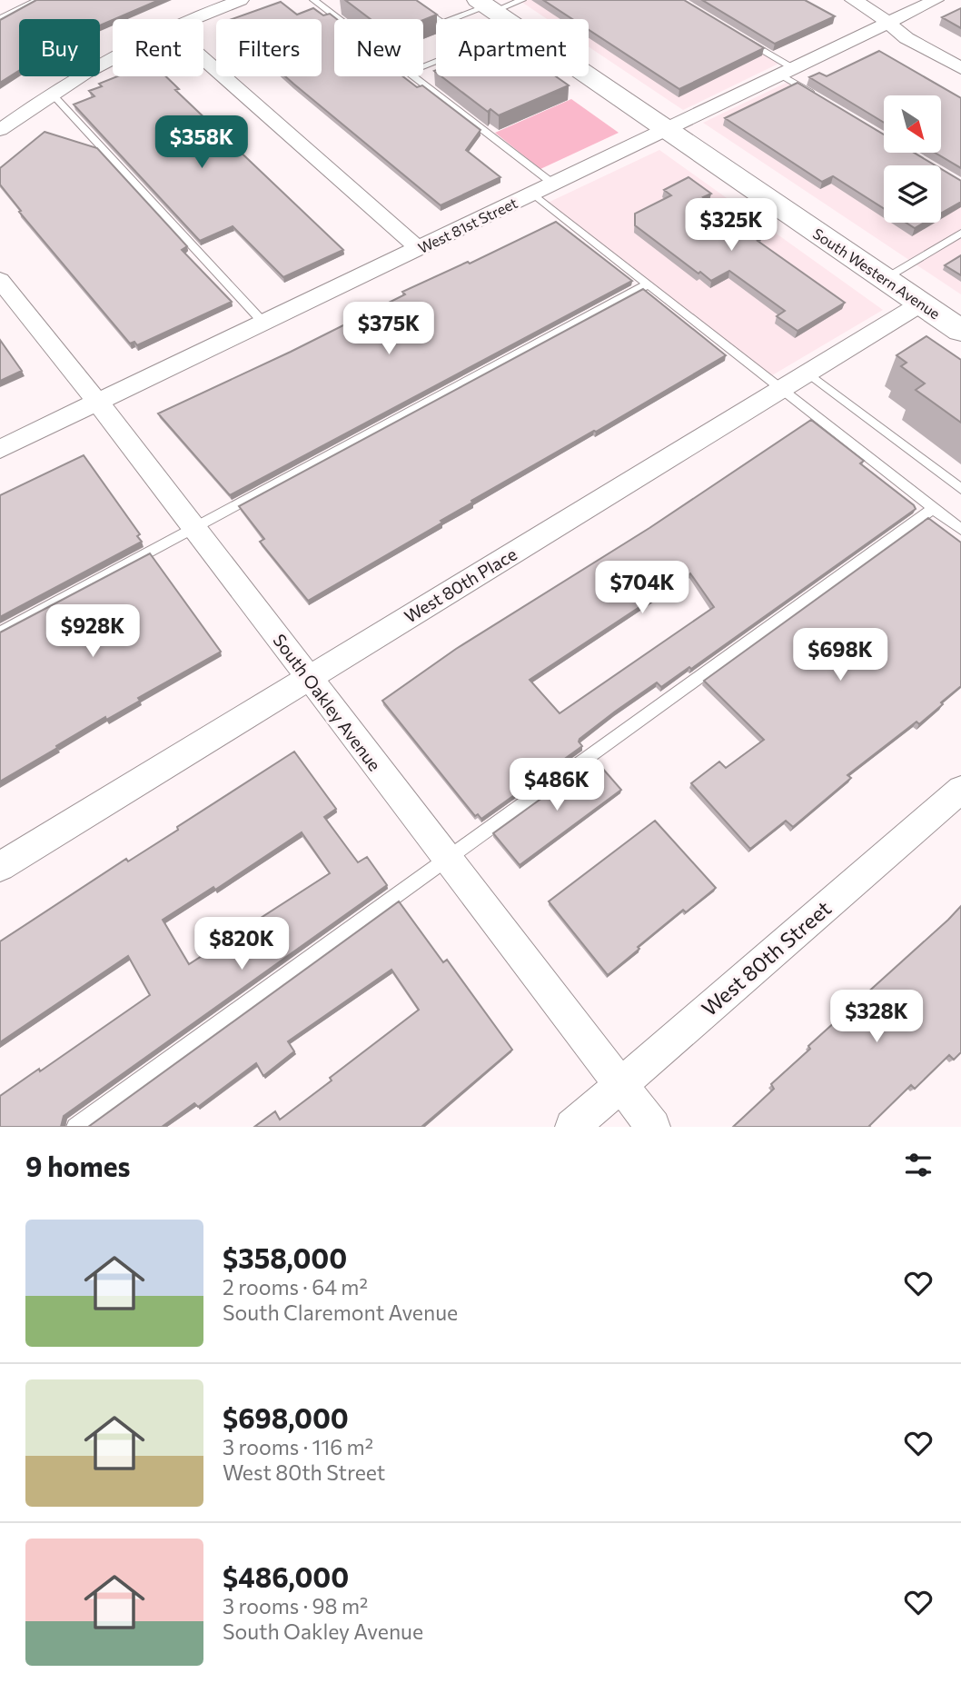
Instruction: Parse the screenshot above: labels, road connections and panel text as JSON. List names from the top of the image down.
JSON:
{
  "streets": {
    "main road": ["South Western Avenue"],
    "street": [
      "West 81st Street",
      "West 80th Place",
      "South Oakley Avenue",
      "West 80th Street"
    ]
  },
  "crossings": [
    ["West 81st Street", "South Western Avenue"],
    ["West 81st Street", "South Oakley Avenue"],
    ["South Western Avenue", "West 80th Place"],
    ["West 80th Place", "South Oakley Avenue"],
    ["South Oakley Avenue", "West 80th Street"]
  ],
  "north": "bottom right",
  "page": {
    "chip": [
      "Buy",
      "Rent",
      "Filters",
      "New",
      "Apartment"
    ],
    "price": [
      "$358K",
      "$325K",
      "$375K",
      "$704K",
      "$928K",
      "$698K",
      "$486K",
      "$820K",
      "$328K"
    ],
    "heading": "9 homes",
    "list": [
      {
        "name": "$358,000",
        "note": "2 rooms · 64 m² · South Claremont Avenue"
      },
      {
        "name": "$698,000",
        "note": "3 rooms · 116 m² · West 80th Street"
      },
      {
        "name": "$486,000",
        "note": "3 rooms · 98 m² · South Oakley Avenue"
      }
    ]
  }
}
